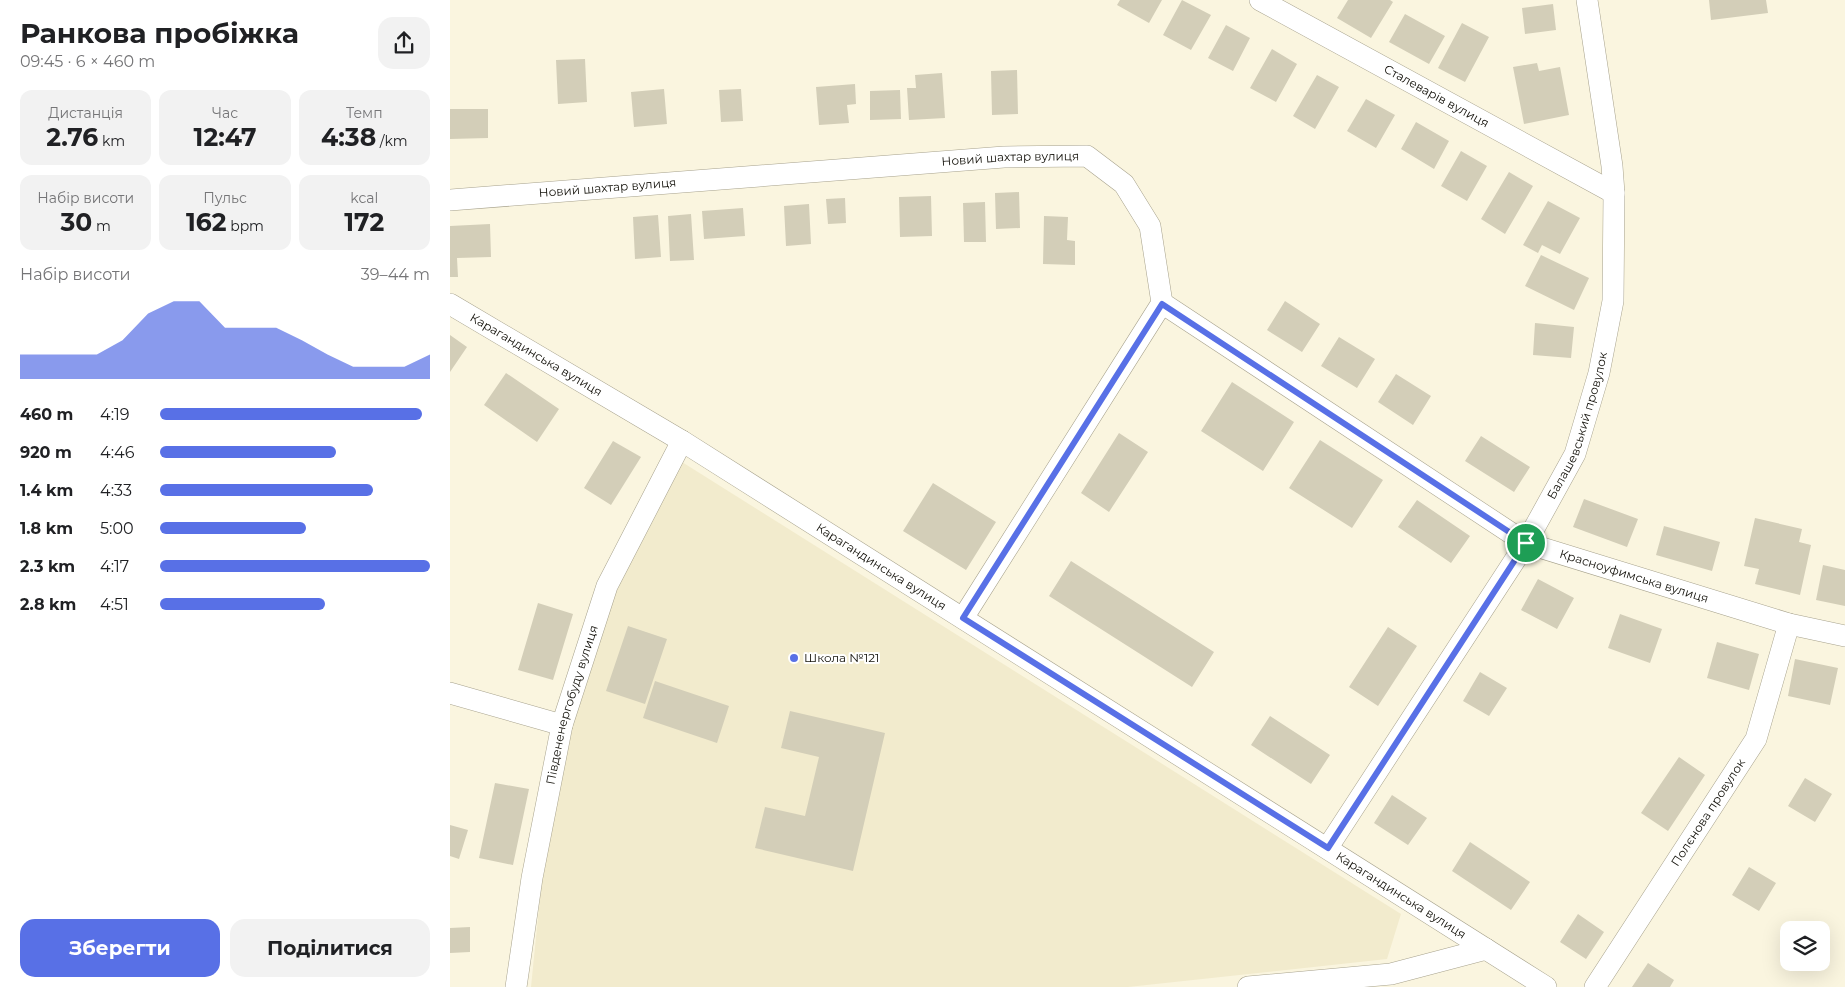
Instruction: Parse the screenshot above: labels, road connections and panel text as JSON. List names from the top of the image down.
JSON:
{
  "streets": {
    "street": [
      "Сталеварів вулиця",
      "Новий шахтар вулиця",
      "Карагандинська вулиця",
      "Балашевський провулок",
      "Красноуфимська вулиця",
      "Південенергобуду вулиця",
      "Полєнова провулок"
    ]
  },
  "crossings": [
    ["Сталеварів вулиця", "Балашевський провулок"],
    ["Новий шахтар вулиця", "Красноуфимська вулиця"],
    ["Карагандинська вулиця", "Балашевський провулок"],
    ["Карагандинська вулиця", "Південенергобуду вулиця"],
    ["Балашевський провулок", "Красноуфимська вулиця"],
    ["Красноуфимська вулиця", "Полєнова провулок"]
  ],
  "places": ["Школа №121"],
  "page": {
    "heading": ["Ранкова пробіжка", "09:45 · 6 × 460 m"],
    "stats": [
      ["Дистанція", "2.76 km"],
      ["Час", "12:47"],
      ["Темп", "4:38 /km"],
      ["Набір висоти", "30 m"],
      ["Пульс", "162 bpm"],
      ["kcal", "172"]
    ],
    "chart": ["Набір висоти", "39–44 m"],
    "list": [
      {
        "name": "460 m",
        "note": "4:19"
      },
      {
        "name": "920 m",
        "note": "4:46"
      },
      {
        "name": "1.4 km",
        "note": "4:33"
      },
      {
        "name": "1.8 km",
        "note": "5:00"
      },
      {
        "name": "2.3 km",
        "note": "4:17"
      },
      {
        "name": "2.8 km",
        "note": "4:51"
      }
    ],
    "buttons": ["Зберегти", "Поділитися"]
  }
}
